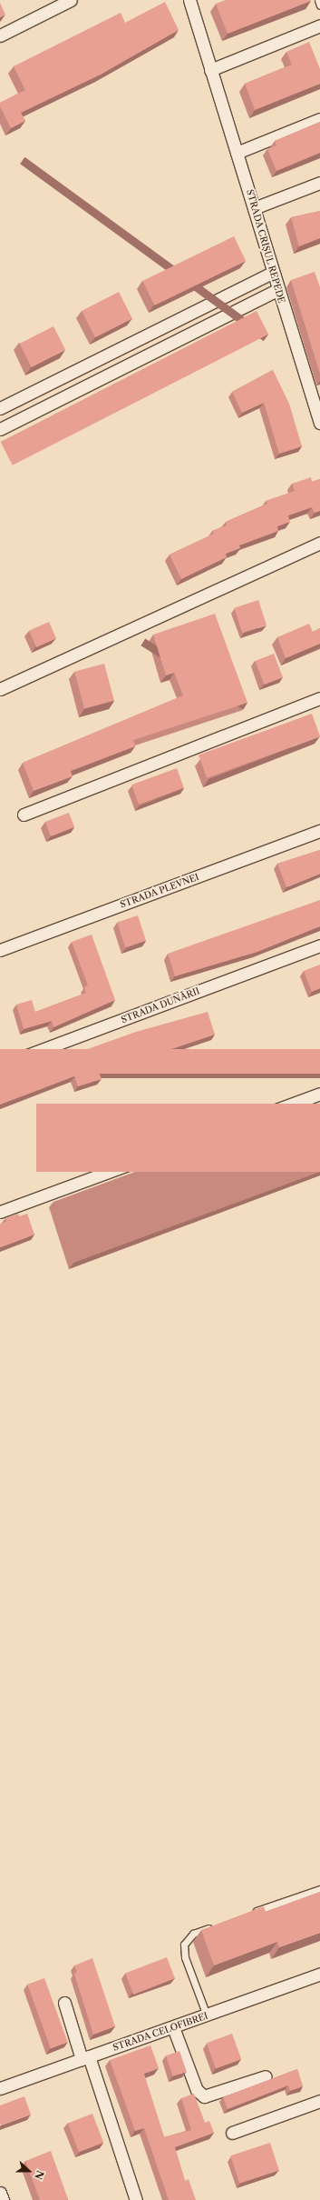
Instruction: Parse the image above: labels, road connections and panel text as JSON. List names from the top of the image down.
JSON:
{
  "streets": {
    "street": [
      "STRADA CRIȘUL REPEDE",
      "STRADA PLEVNEI",
      "STRADA DUNĂRII",
      "STRADA CELOFIBREI"
    ]
  },
  "north": "right"
}
